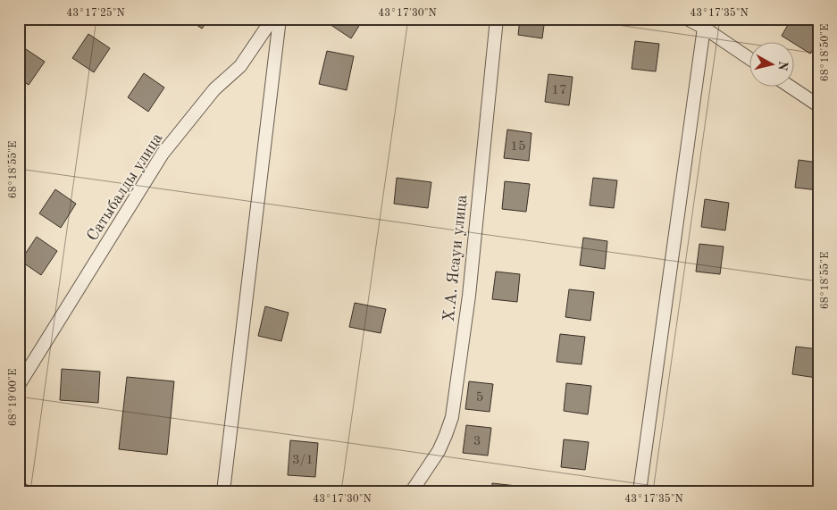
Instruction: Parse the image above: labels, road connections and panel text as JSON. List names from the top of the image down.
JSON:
{
  "streets": {
    "street": ["Сатыбалды улица", "Х.А. Ясауи улица"]
  },
  "house_numbers": [
    "17",
    "15",
    "5",
    "3",
    "3/1"
  ],
  "north": "right",
  "coordinates": [
    "43°17'25\"N",
    "43°17'30\"N",
    "43°17'35\"N",
    "68°18'50\"E",
    "68°18'55\"E",
    "68°19'00\"E"
  ]
}
